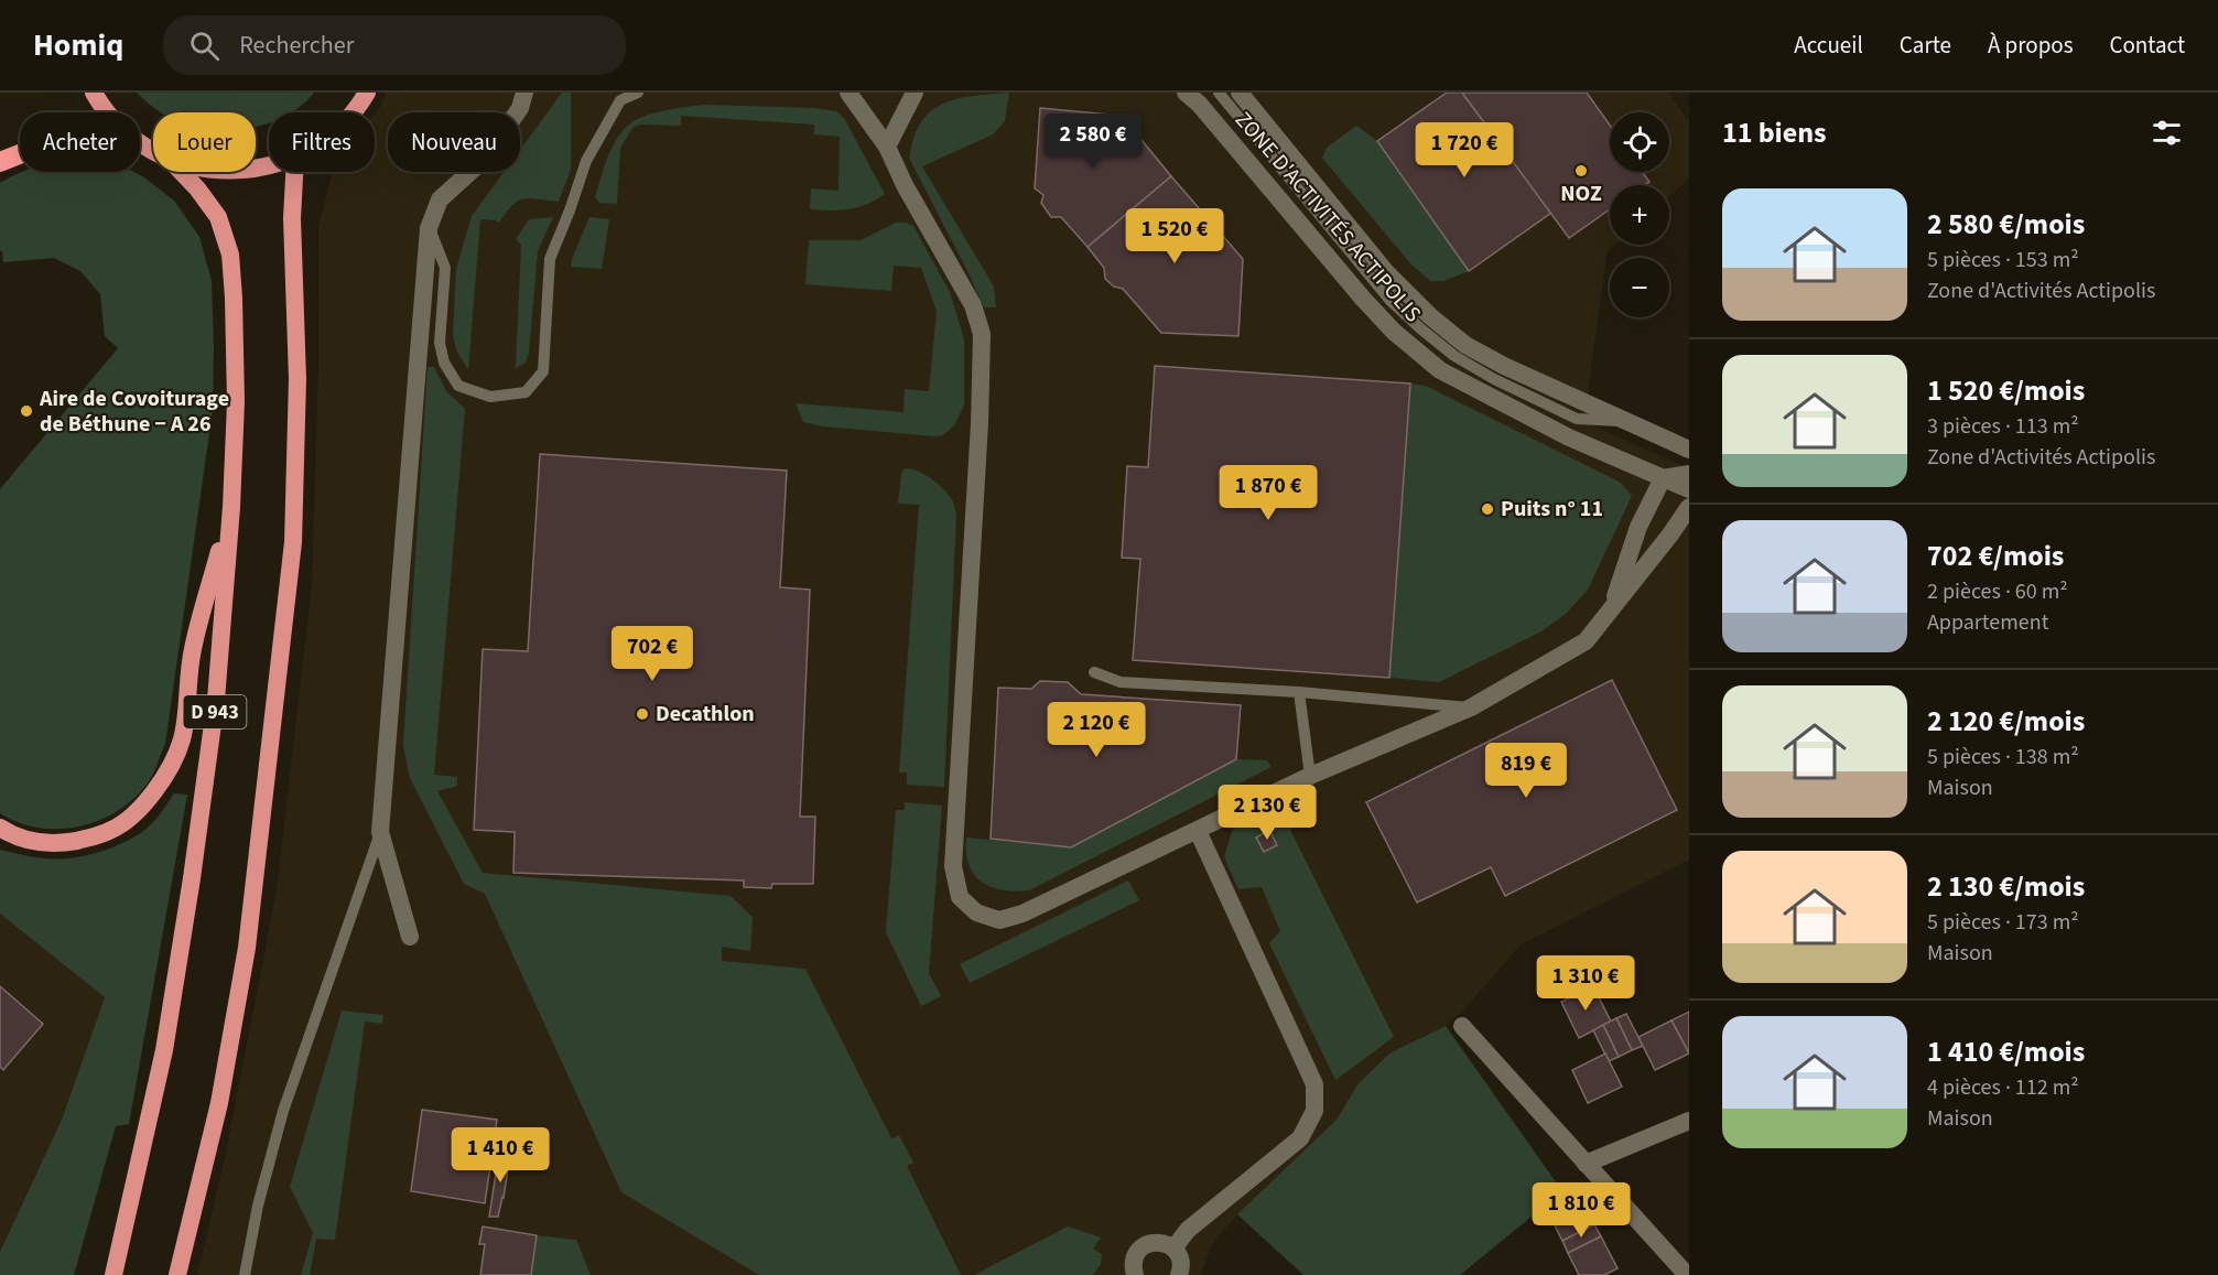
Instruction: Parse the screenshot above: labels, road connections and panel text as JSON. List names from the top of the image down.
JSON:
{
  "streets": {
    "highway": ["D 943"],
    "street": ["ZONE D'ACTIVITÉS ACTIPOLIS"]
  },
  "places": [
    "NOZ",
    "Aire de Covoiturage de Béthune − A 26",
    "Puits n° 11",
    "Decathlon"
  ],
  "page": {
    "header": "Homiq",
    "search": "Rechercher",
    "nav": [
      "Accueil",
      "Carte",
      "À propos",
      "Contact"
    ],
    "heading": "11 biens",
    "map_buttons": ["+", "−"],
    "chip": [
      "Acheter",
      "Louer",
      "Filtres",
      "Nouveau"
    ],
    "price": [
      "2 580 €",
      "1 720 €",
      "1 520 €",
      "1 870 €",
      "702 €",
      "2 120 €",
      "819 €",
      "2 130 €",
      "1 310 €",
      "1 410 €",
      "1 810 €"
    ],
    "list": [
      {
        "name": "2 580 €/mois",
        "note": "5 pièces · 153 m² · Zone d'Activités Actipolis"
      },
      {
        "name": "1 520 €/mois",
        "note": "3 pièces · 113 m² · Zone d'Activités Actipolis"
      },
      {
        "name": "702 €/mois",
        "note": "2 pièces · 60 m² · Appartement"
      },
      {
        "name": "2 120 €/mois",
        "note": "5 pièces · 138 m² · Maison"
      },
      {
        "name": "2 130 €/mois",
        "note": "5 pièces · 173 m² · Maison"
      },
      {
        "name": "1 410 €/mois",
        "note": "4 pièces · 112 m² · Maison"
      }
    ]
  }
}
